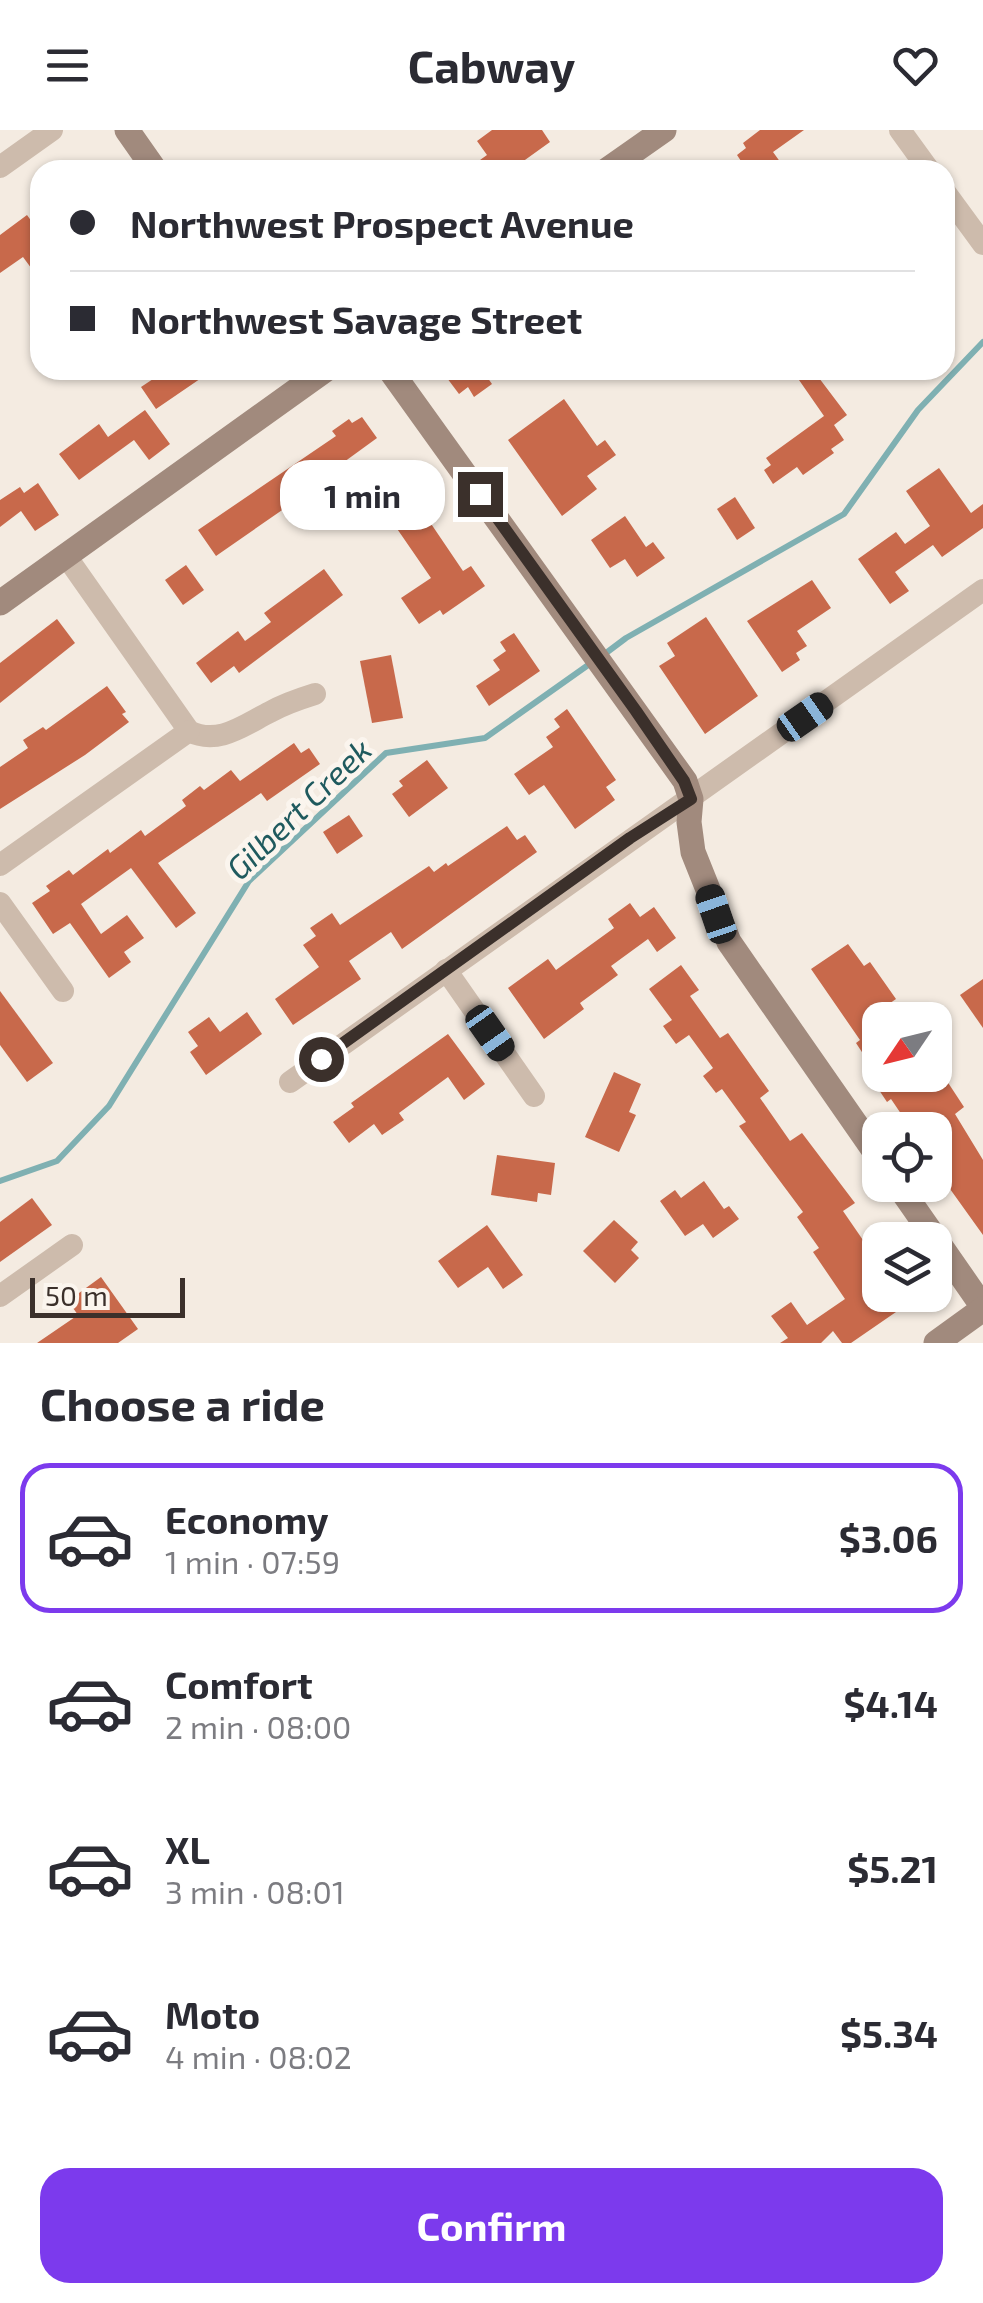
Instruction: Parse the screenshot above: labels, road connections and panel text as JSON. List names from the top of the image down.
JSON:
{
  "water": ["Gilbert Creek"],
  "scale_bar": "50 m",
  "north": "bottom left",
  "page": {
    "header": "Cabway",
    "banner": ["Northwest Prospect Avenue", "Northwest Savage Street"],
    "bubble": "1 min",
    "scale": "50 m",
    "heading": "Choose a ride",
    "list": [
      {
        "name": "Economy",
        "note": "1 min · 07:59",
        "value": "$3.06"
      },
      {
        "name": "Comfort",
        "note": "2 min · 08:00",
        "value": "$4.14"
      },
      {
        "name": "XL",
        "note": "3 min · 08:01",
        "value": "$5.21"
      },
      {
        "name": "Moto",
        "note": "4 min · 08:02",
        "value": "$5.34"
      }
    ],
    "buttons": "Confirm"
  }
}
